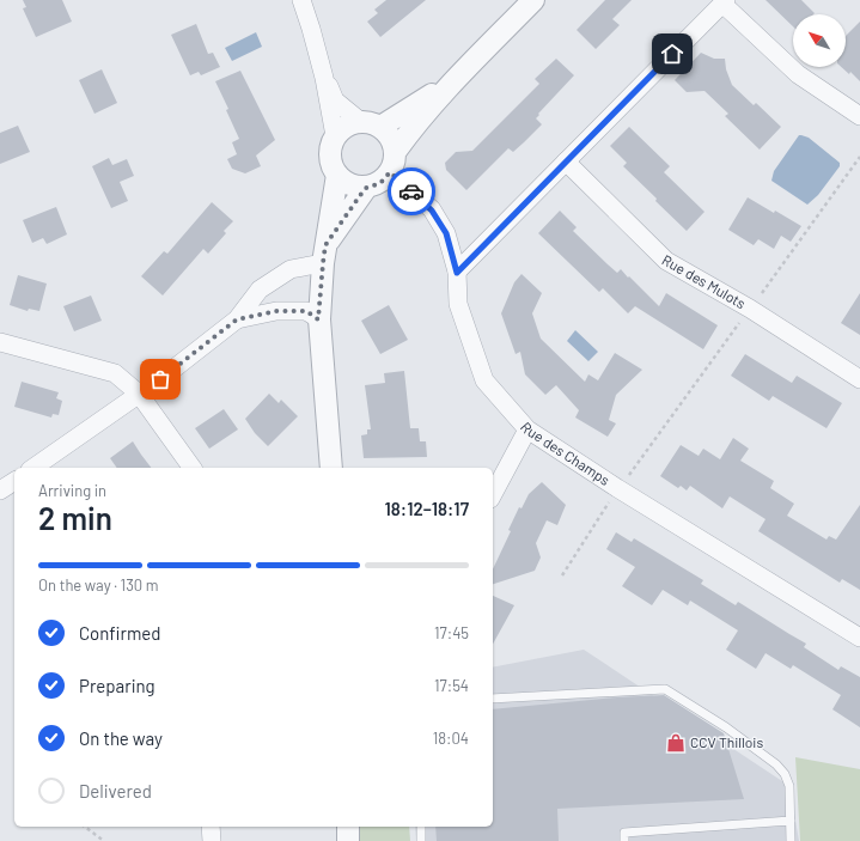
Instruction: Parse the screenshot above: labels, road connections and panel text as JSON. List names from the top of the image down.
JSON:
{
  "streets": {
    "street": ["Rue des Mulots", "Rue des Champs"]
  },
  "places": {
    "shop": ["CCV Thillois"]
  },
  "north": "top left",
  "page": {
    "heading": ["2 min", "Arriving in", "18:12–18:17"],
    "bar": "On the way · 130 m",
    "list": [
      ["Confirmed", "17:45"],
      ["Preparing", "17:54"],
      ["On the way", "18:04"],
      "Delivered"
    ]
  }
}
